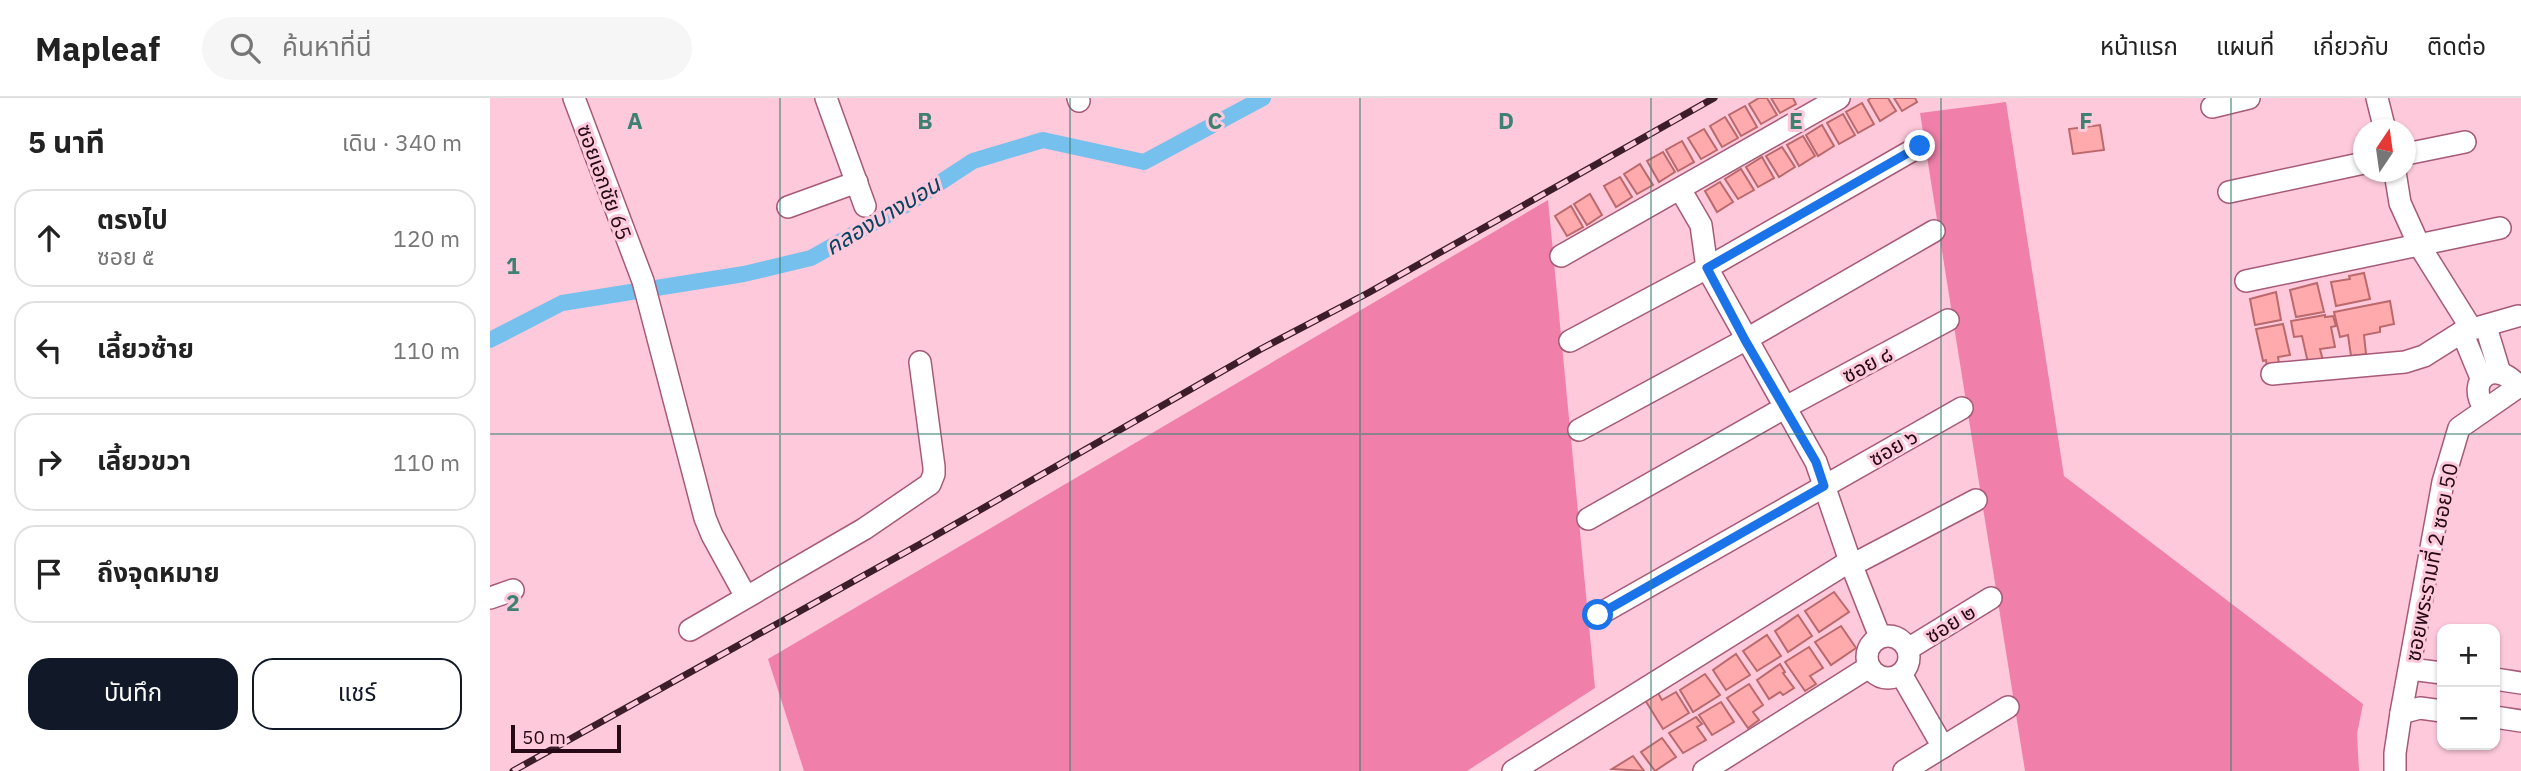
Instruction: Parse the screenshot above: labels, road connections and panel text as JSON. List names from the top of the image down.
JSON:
{
  "streets": {
    "street": [
      "ซอยเอกชัย 65",
      "ซอย ๘",
      "ซอย ๖",
      "ซอยพระรามที่ 2 ซอย 50",
      "ซอย ๒"
    ]
  },
  "water": ["คลองบางบอน"],
  "scale_bar": "50 m",
  "north": "top",
  "page": {
    "header": "Mapleaf",
    "search": "ค้นหาที่นี่",
    "nav": [
      "หน้าแรก",
      "แผนที่",
      "เกี่ยวกับ",
      "ติดต่อ"
    ],
    "heading": ["5 นาที", "เดิน · 340 m"],
    "list": [
      ["ตรงไป", "ซอย ๕", "120 m"],
      ["เลี้ยวซ้าย", "110 m"],
      ["เลี้ยวขวา", "110 m"],
      "ถึงจุดหมาย"
    ],
    "map_buttons": ["+", "−"],
    "buttons": ["บันทึก", "แชร์"],
    "scale": "50 m"
  },
  "grid": {
    "columns": [
      "A",
      "B",
      "C",
      "D",
      "E",
      "F"
    ],
    "rows": ["1", "2"]
  }
}
